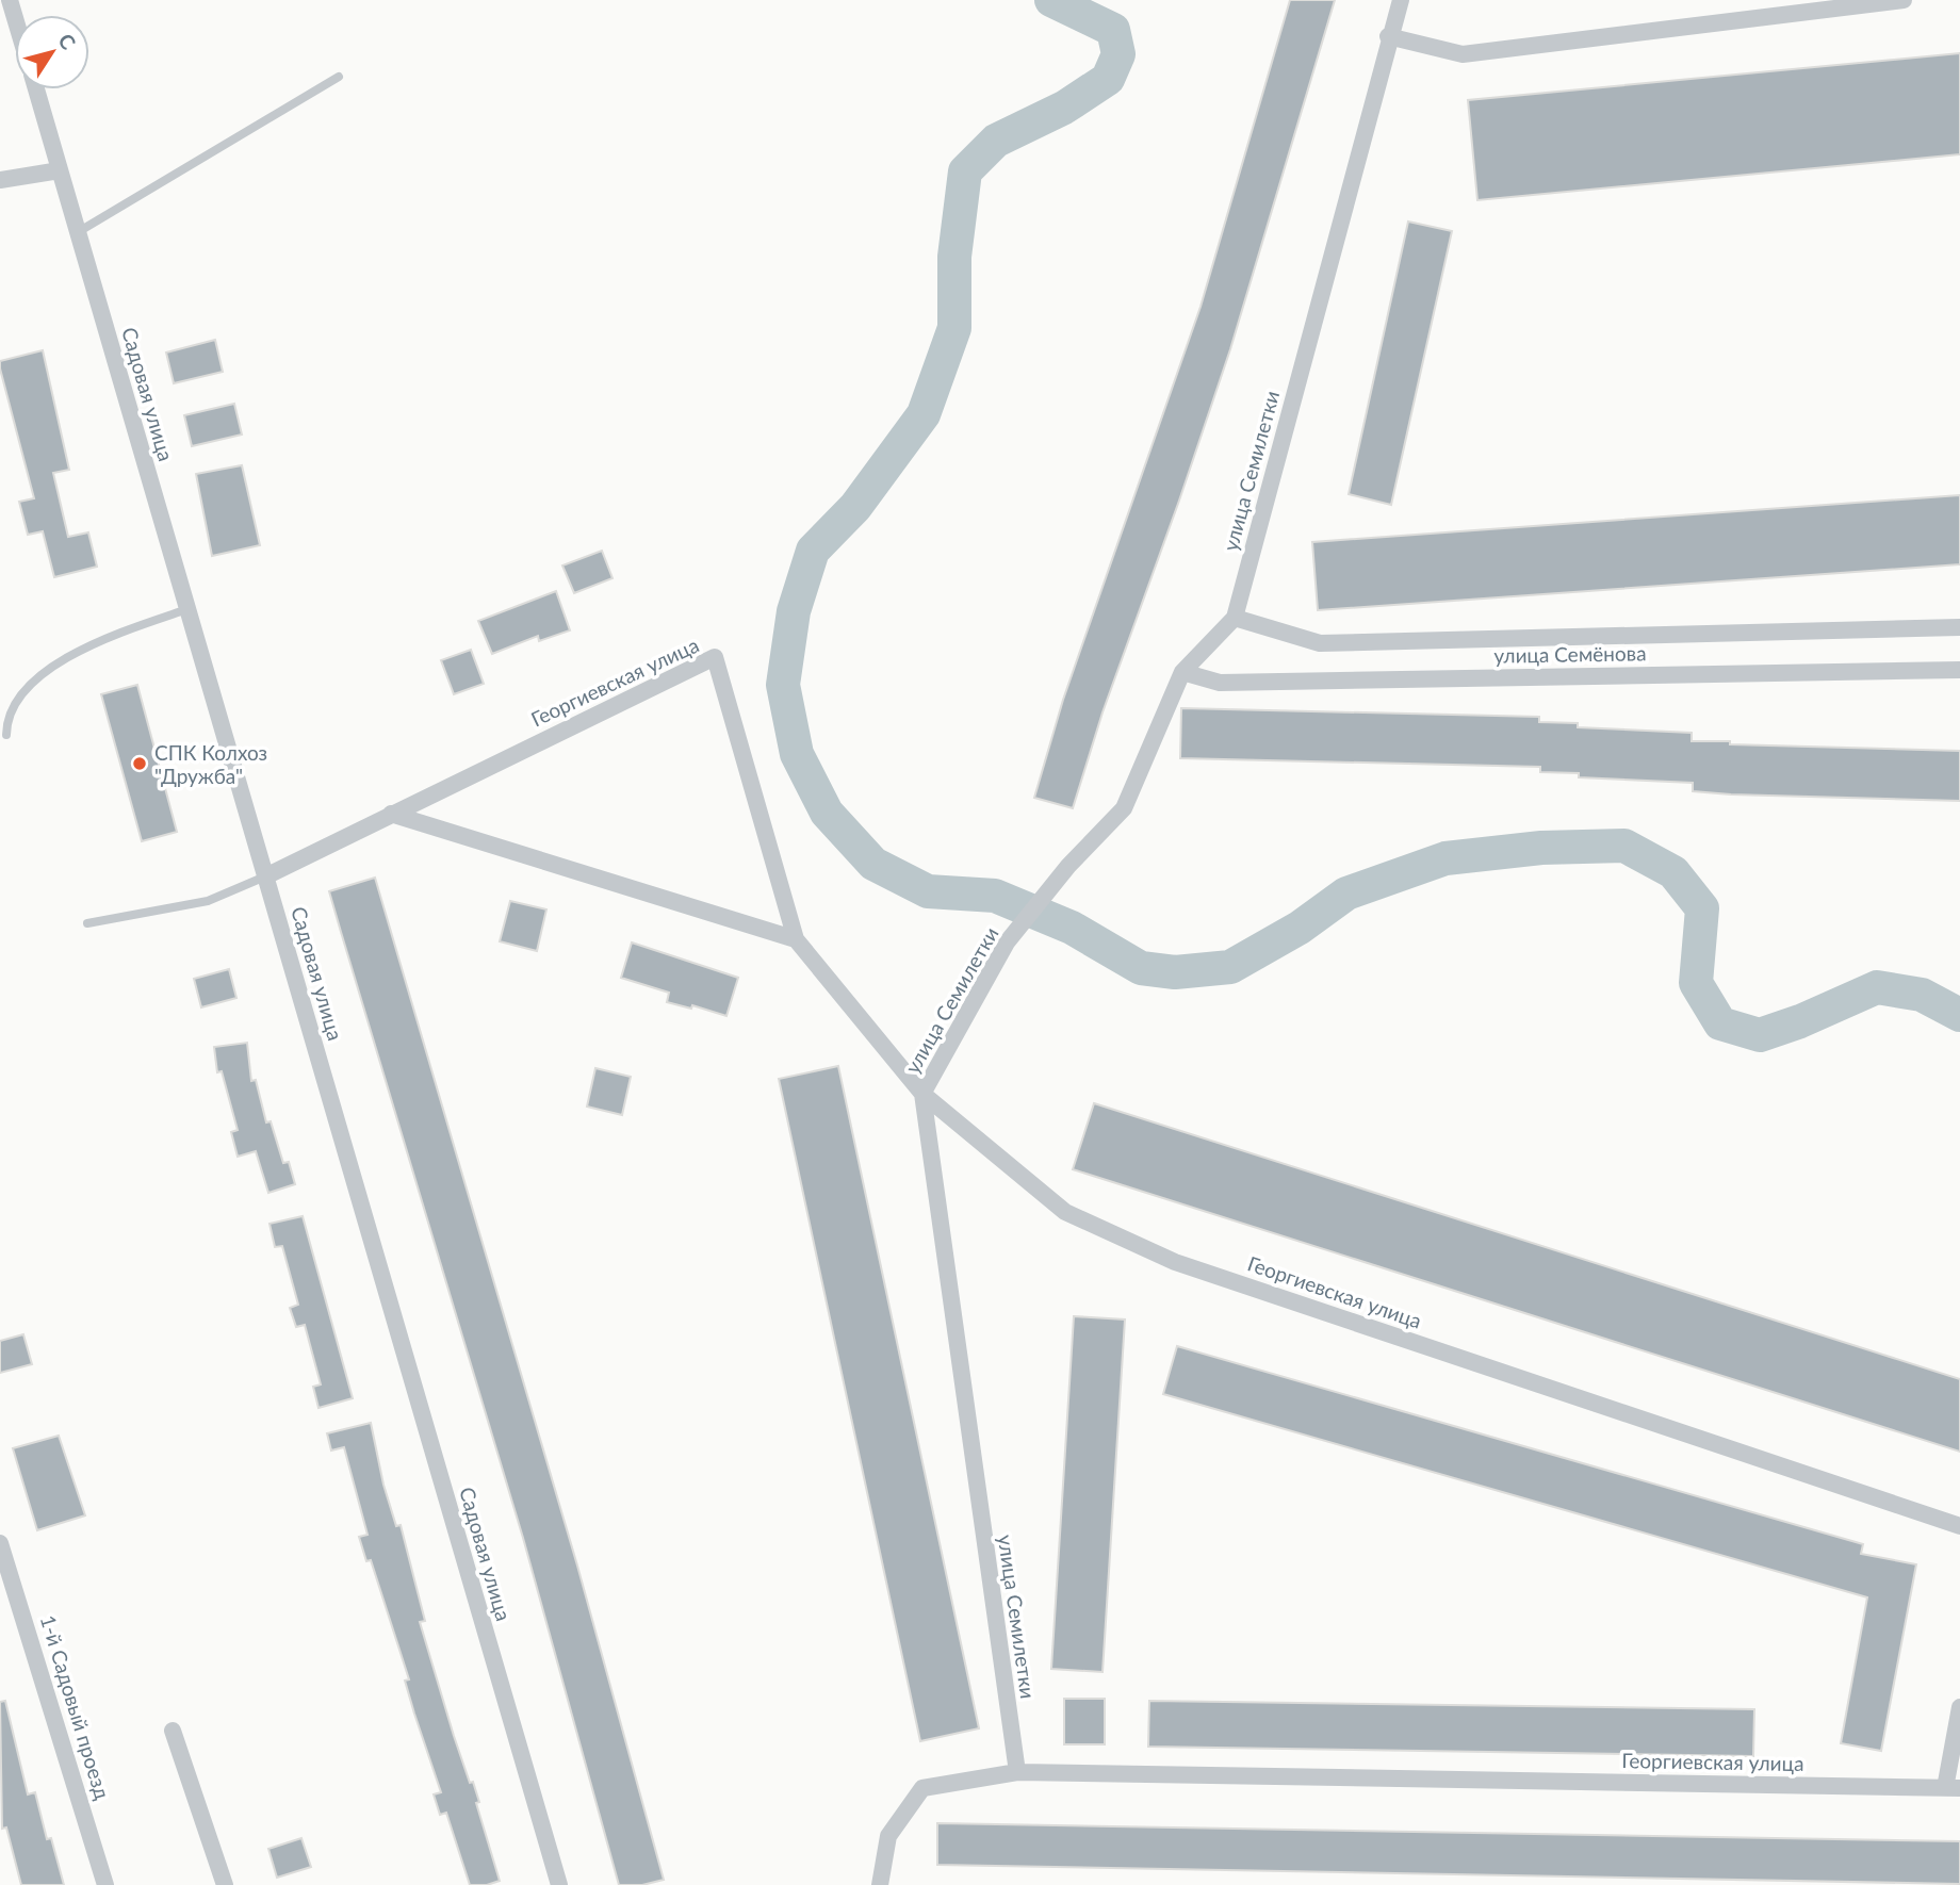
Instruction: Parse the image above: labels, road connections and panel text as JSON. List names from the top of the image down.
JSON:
{
  "streets": {
    "street": [
      "Садовая улица",
      "улица Семилетки",
      "улица Семёнова",
      "Георгиевская улица",
      "1-й Садовый проезд"
    ]
  },
  "crossings": [
    ["Садовая улица", "Георгиевская улица"],
    ["улица Семилетки", "улица Семёнова"],
    ["улица Семилетки", "Георгиевская улица"]
  ],
  "places": ["СПК Колхоз \"Дружба\""],
  "north": "top right"
}
